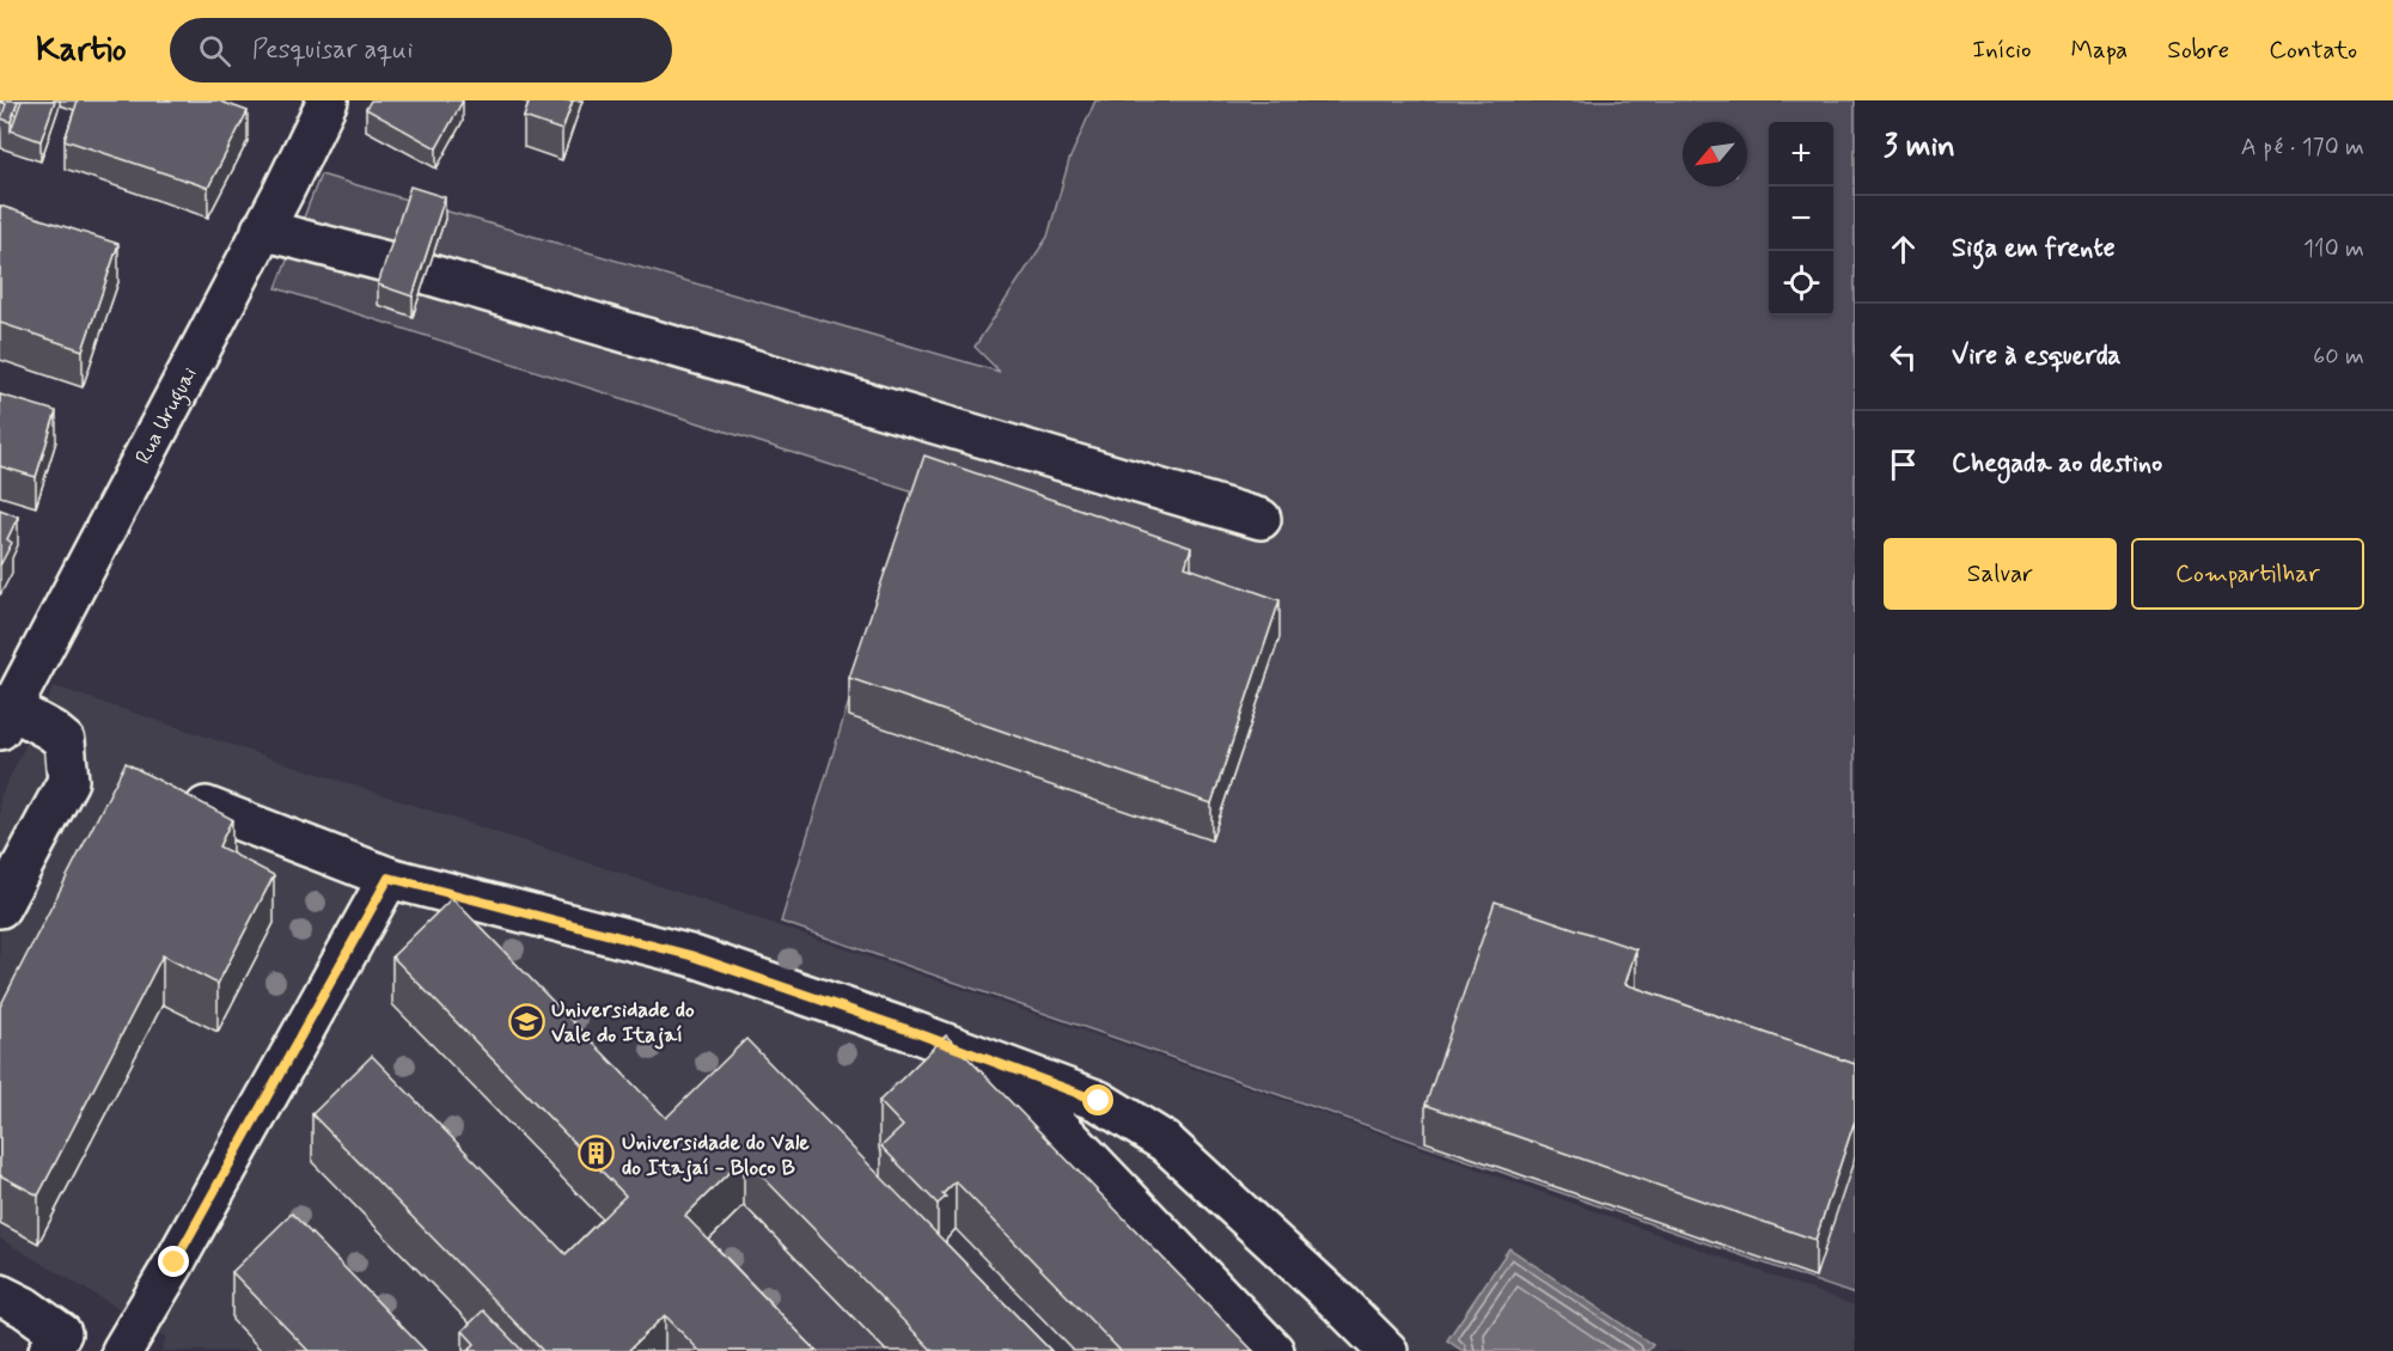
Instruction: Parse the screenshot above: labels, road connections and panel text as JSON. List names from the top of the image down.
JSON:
{
  "streets": {
    "main road": ["Rua Uruguai"]
  },
  "places": {
    "school or university": ["Universidade do Vale do Itajaí"],
    "building": ["Universidade do Vale do Itajaí - Bloco B"]
  },
  "north": "bottom left",
  "page": {
    "header": "Kartio",
    "search": "Pesquisar aqui",
    "nav": [
      "Início",
      "Mapa",
      "Sobre",
      "Contato"
    ],
    "heading": ["3 min", "A pé · 170 m"],
    "map_buttons": ["+", "−"],
    "list": [
      ["Siga em frente", "110 m"],
      ["Vire à esquerda", "60 m"],
      "Chegada ao destino"
    ],
    "buttons": ["Salvar", "Compartilhar"]
  }
}
